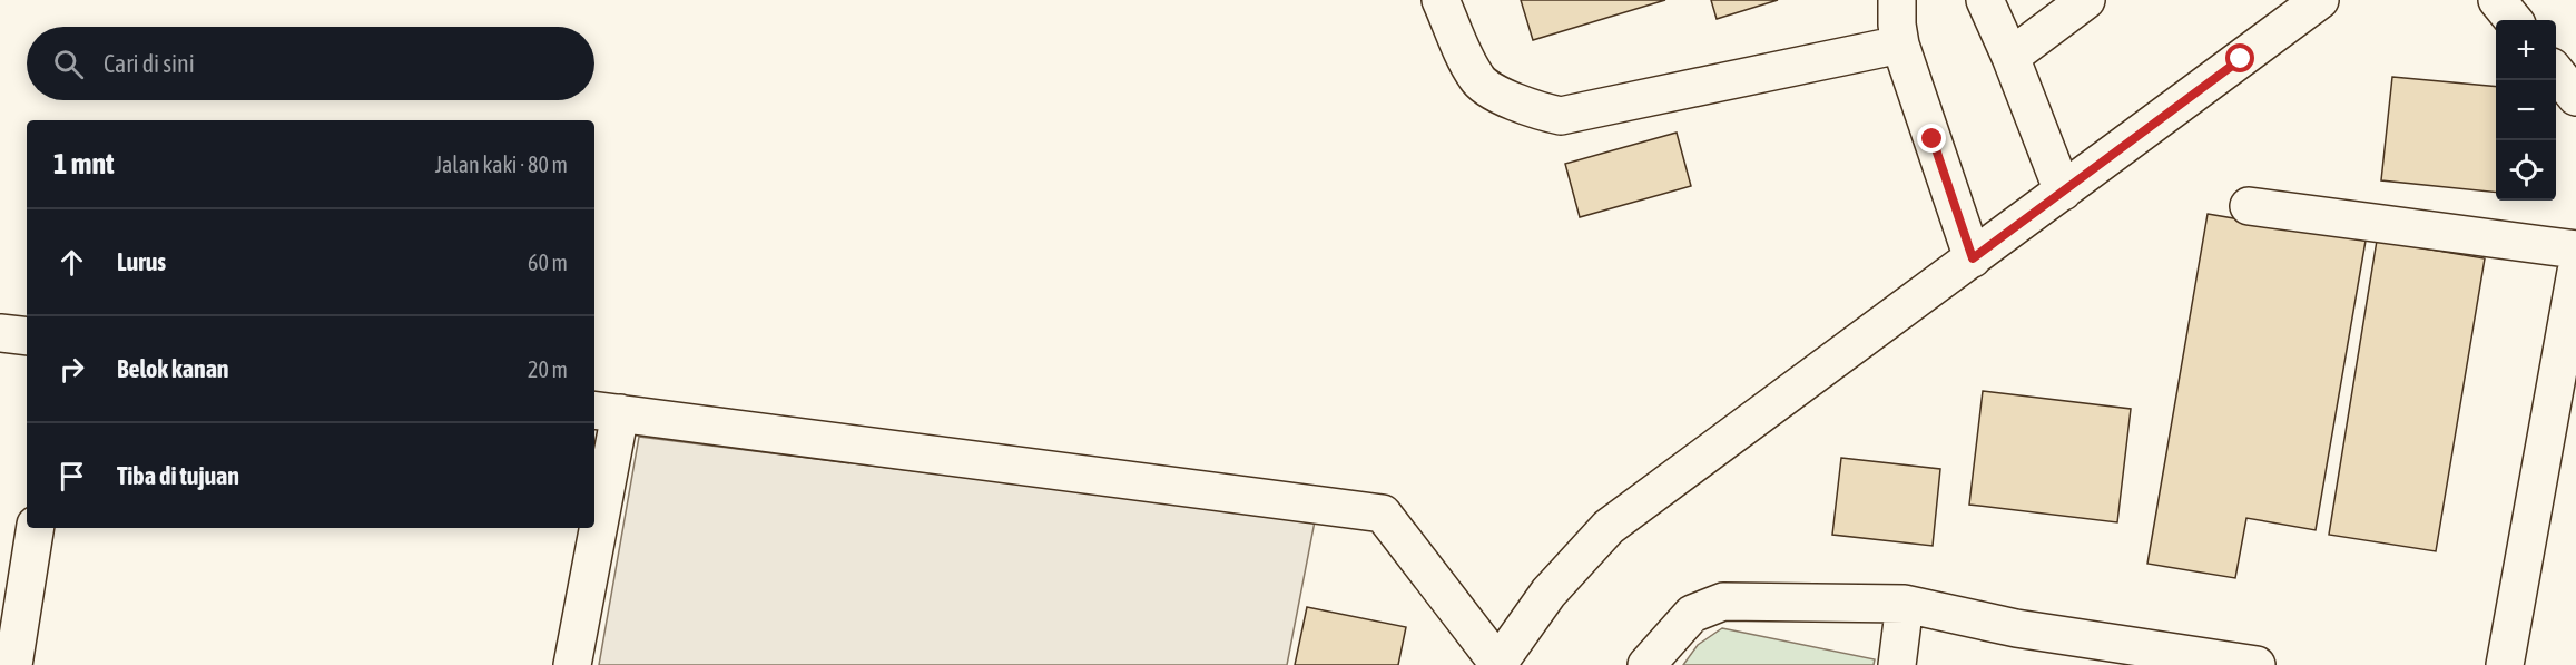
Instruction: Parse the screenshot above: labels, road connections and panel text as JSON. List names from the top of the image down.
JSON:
{
  "page": {
    "map_buttons": ["+", "−"],
    "search": "Cari di sini",
    "heading": ["1 mnt", "Jalan kaki · 80 m"],
    "list": [
      ["Lurus", "60 m"],
      ["Belok kanan", "20 m"],
      "Tiba di tujuan"
    ]
  }
}
